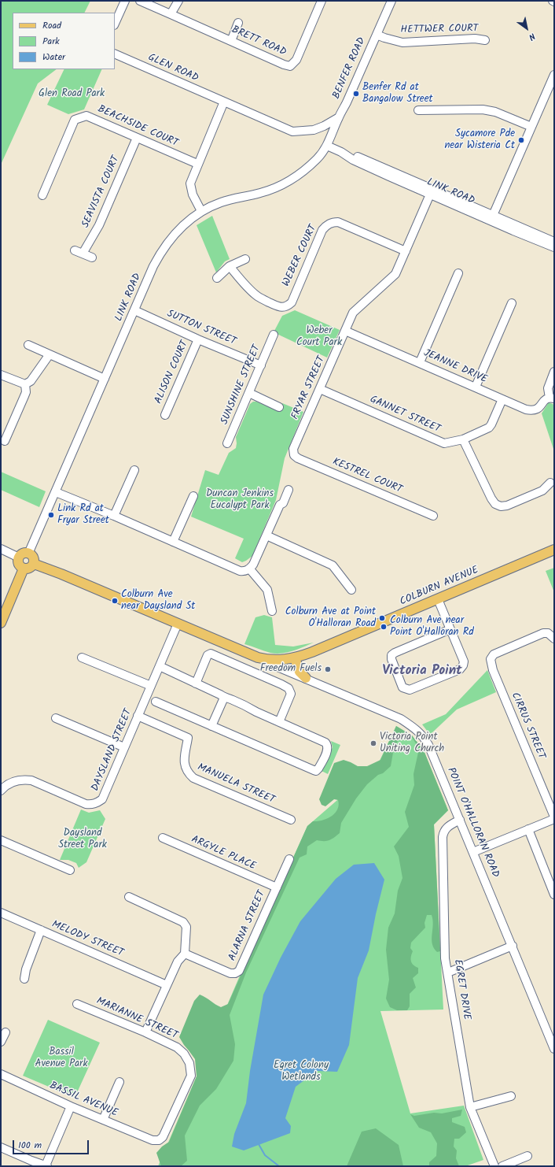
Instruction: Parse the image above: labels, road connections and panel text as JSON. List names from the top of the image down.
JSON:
{
  "streets": {
    "main road": ["COLBURN AVENUE"],
    "street": [
      "HETTWER COURT",
      "BRETT ROAD",
      "GLEN ROAD",
      "BENFER ROAD",
      "BEACHSIDE COURT",
      "SEAVISTA COURT",
      "LINK ROAD",
      "WEBER COURT",
      "SUTTON STREET",
      "JEANNE DRIVE",
      "ALISON COURT",
      "SUNSHINE STREET",
      "FRYAR STREET",
      "GANNET STREET",
      "KESTREL COURT",
      "CIRRUS STREET",
      "DAYSLAND STREET",
      "MANUELA STREET",
      "POINT O'HALLORAN ROAD",
      "ARGYLE PLACE",
      "ALARNA STREET",
      "MELODY STREET",
      "EGRET DRIVE",
      "MARIANNE STREET",
      "BASSIL AVENUE"
    ]
  },
  "crossings": [
    ["HETTWER COURT", "BENFER ROAD"],
    ["GLEN ROAD", "BENFER ROAD"],
    ["BENFER ROAD", "LINK ROAD"],
    ["BEACHSIDE COURT", "SEAVISTA COURT"],
    ["LINK ROAD", "SUTTON STREET"],
    ["LINK ROAD", "FRYAR STREET"],
    ["LINK ROAD", "COLBURN AVENUE"],
    ["WEBER COURT", "FRYAR STREET"],
    ["SUTTON STREET", "ALISON COURT"],
    ["SUTTON STREET", "SUNSHINE STREET"],
    ["JEANNE DRIVE", "FRYAR STREET"],
    ["JEANNE DRIVE", "GANNET STREET"],
    ["FRYAR STREET", "GANNET STREET"],
    ["FRYAR STREET", "KESTREL COURT"],
    ["COLBURN AVENUE", "DAYSLAND STREET"],
    ["COLBURN AVENUE", "POINT O'HALLORAN ROAD"],
    ["DAYSLAND STREET", "MANUELA STREET"],
    ["POINT O'HALLORAN ROAD", "EGRET DRIVE"],
    ["ARGYLE PLACE", "ALARNA STREET"],
    ["MARIANNE STREET", "BASSIL AVENUE"]
  ],
  "districts": ["Victoria Point"],
  "parks": [
    "Glen Road Park",
    "Weber Court Park",
    "Duncan Jenkins Eucalypt Park",
    "Daysland Street Park",
    "Bassil Avenue Park",
    "Egret Colony Wetlands"
  ],
  "places": [
    "Benfer Rd at Bangalow Street",
    "Sycamore Pde near Wisteria Ct",
    "Link Rd at Fryar Street",
    "Colburn Ave near Daysland St",
    "Colburn Ave at Point O'Halloran Road",
    "Colburn Ave near Point O'Halloran Rd",
    "Freedom Fuels",
    "Victoria Point Uniting Church"
  ],
  "legend": ["Road", "Park", "Water"],
  "scale_bar": "100 m",
  "north": "bottom right"
}
